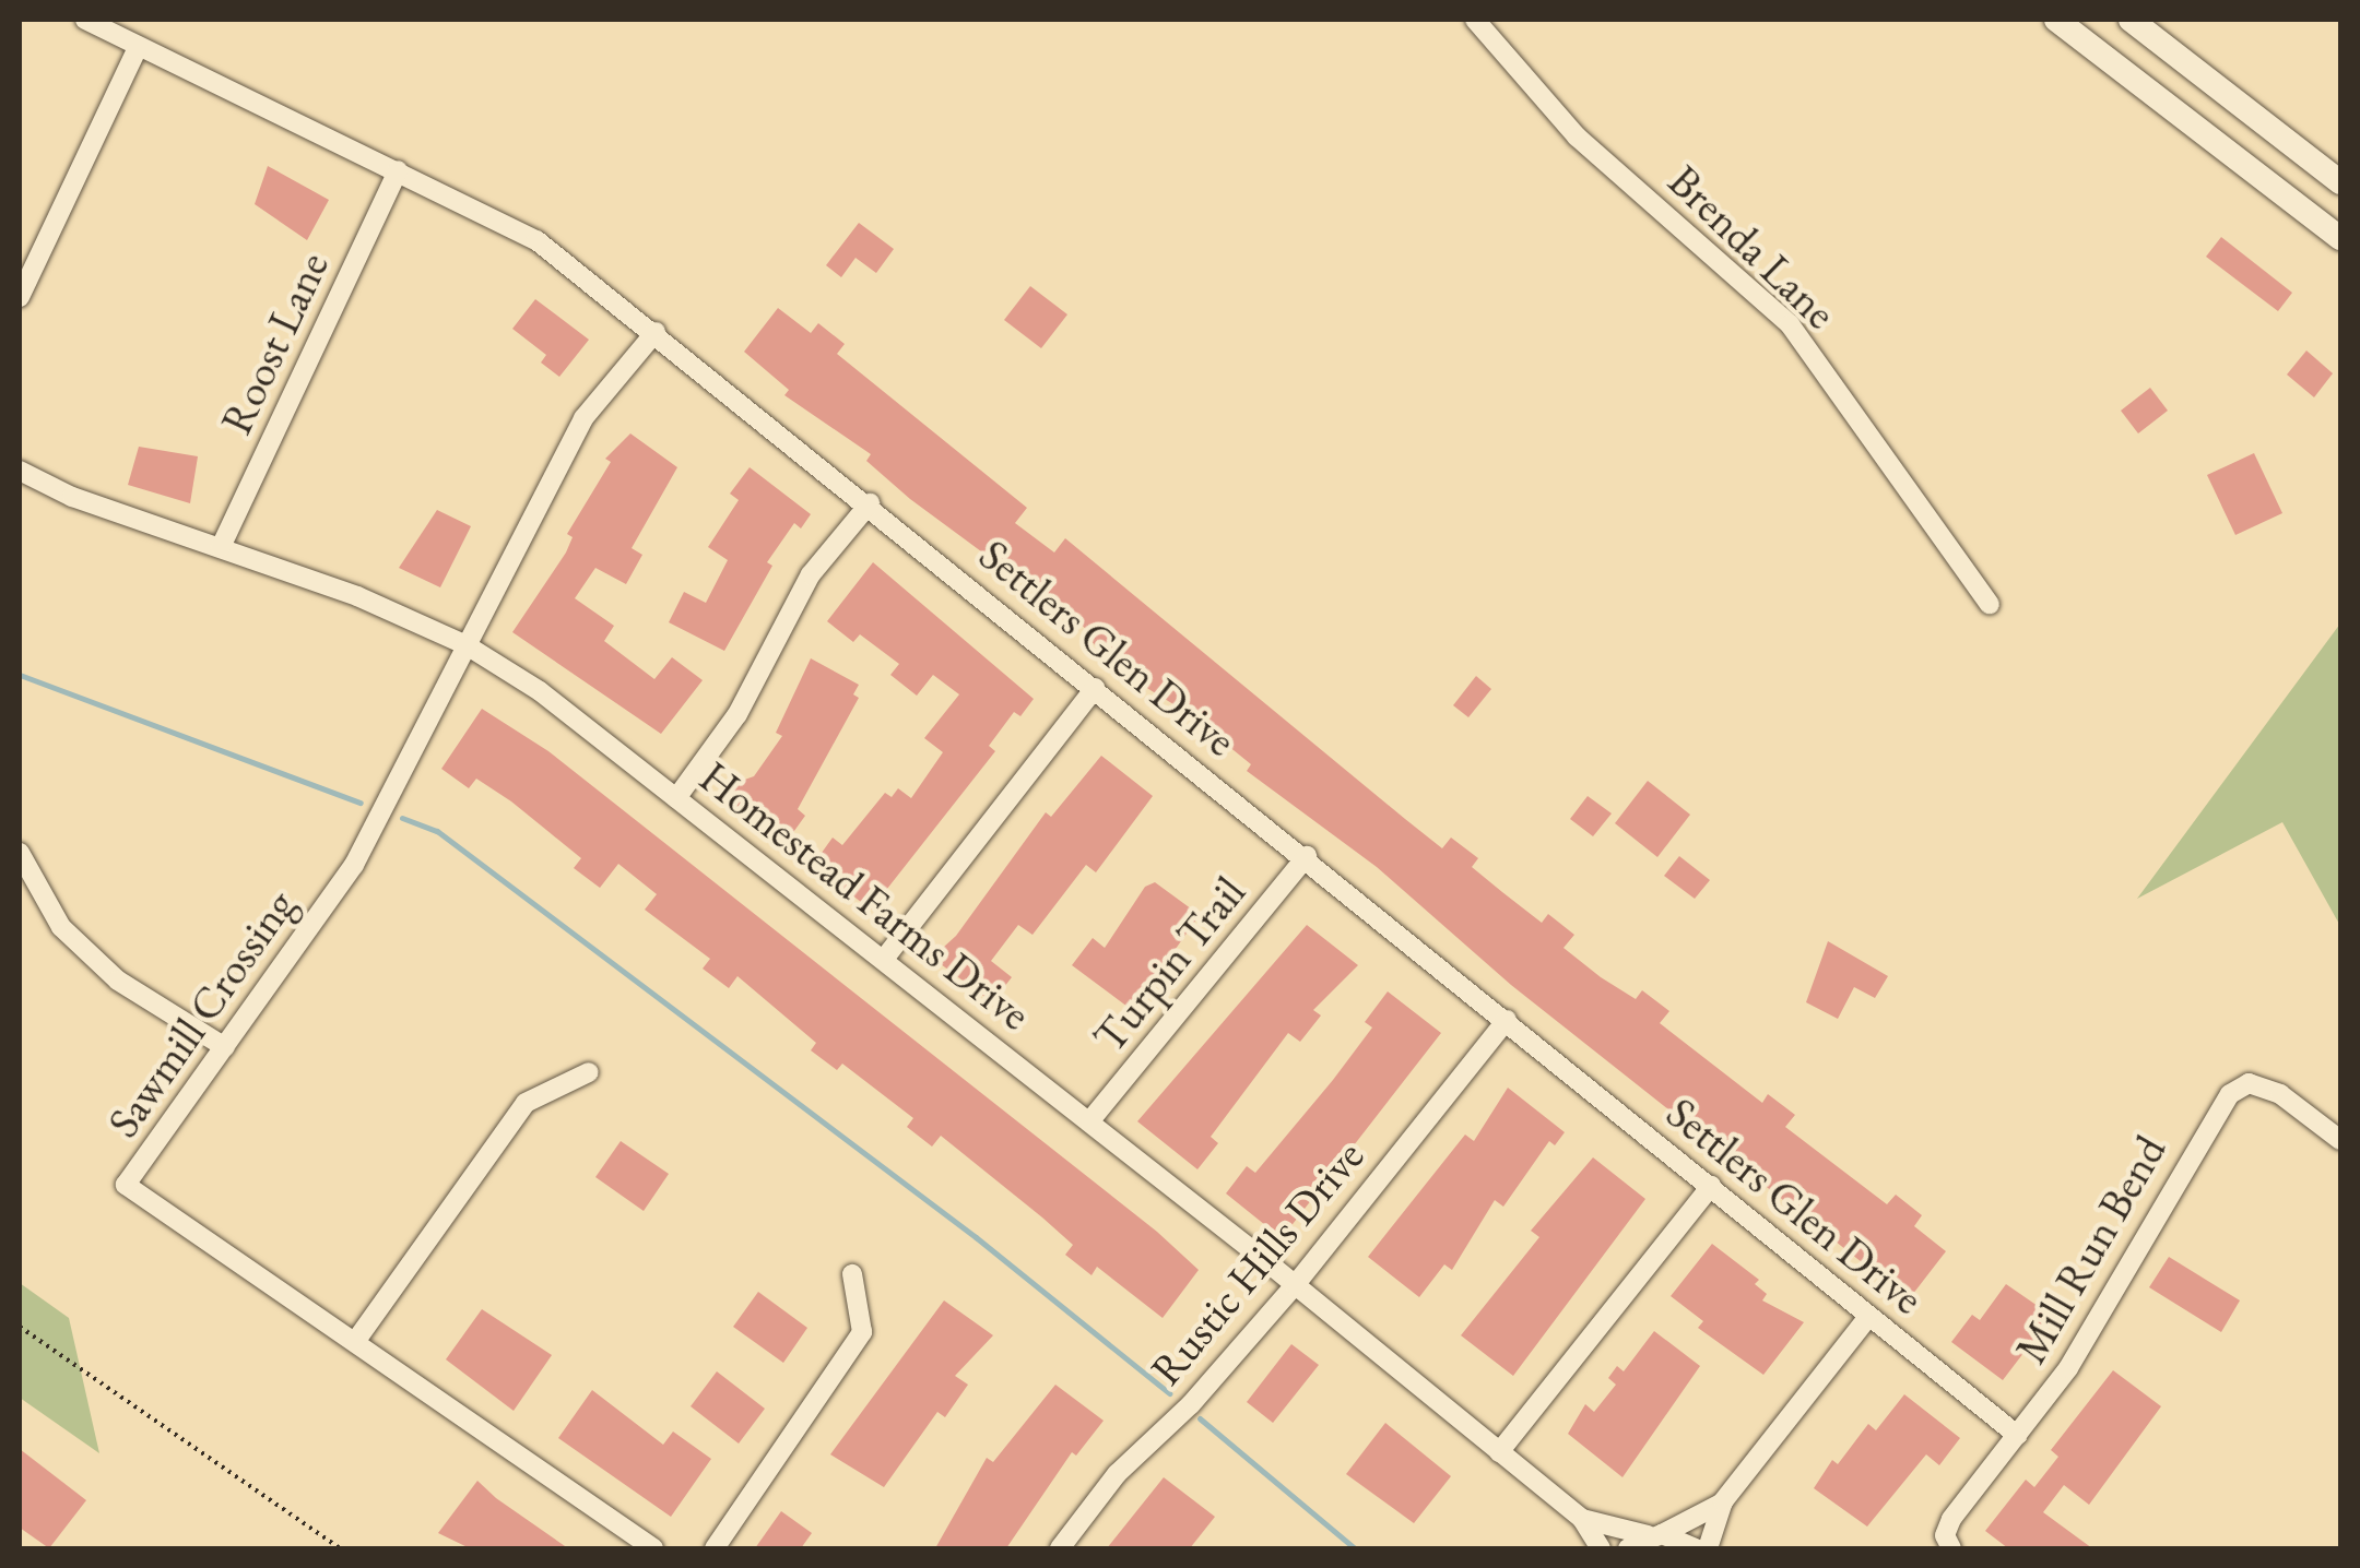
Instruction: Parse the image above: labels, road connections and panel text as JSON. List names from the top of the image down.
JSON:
{
  "streets": {
    "street": [
      "Brenda Lane",
      "Roost Lane",
      "Settlers Glen Drive",
      "Homestead Farms Drive",
      "Turpin Trail",
      "Sawmill Crossing",
      "Mill Run Bend",
      "Rustic Hills Drive"
    ]
  },
  "crossings": [
    ["Roost Lane", "Settlers Glen Drive"],
    ["Roost Lane", "Homestead Farms Drive"],
    ["Settlers Glen Drive", "Turpin Trail"],
    ["Settlers Glen Drive", "Sawmill Crossing"],
    ["Settlers Glen Drive", "Mill Run Bend"],
    ["Settlers Glen Drive", "Rustic Hills Drive"],
    ["Homestead Farms Drive", "Turpin Trail"],
    ["Homestead Farms Drive", "Sawmill Crossing"],
    ["Homestead Farms Drive", "Rustic Hills Drive"]
  ]
}
